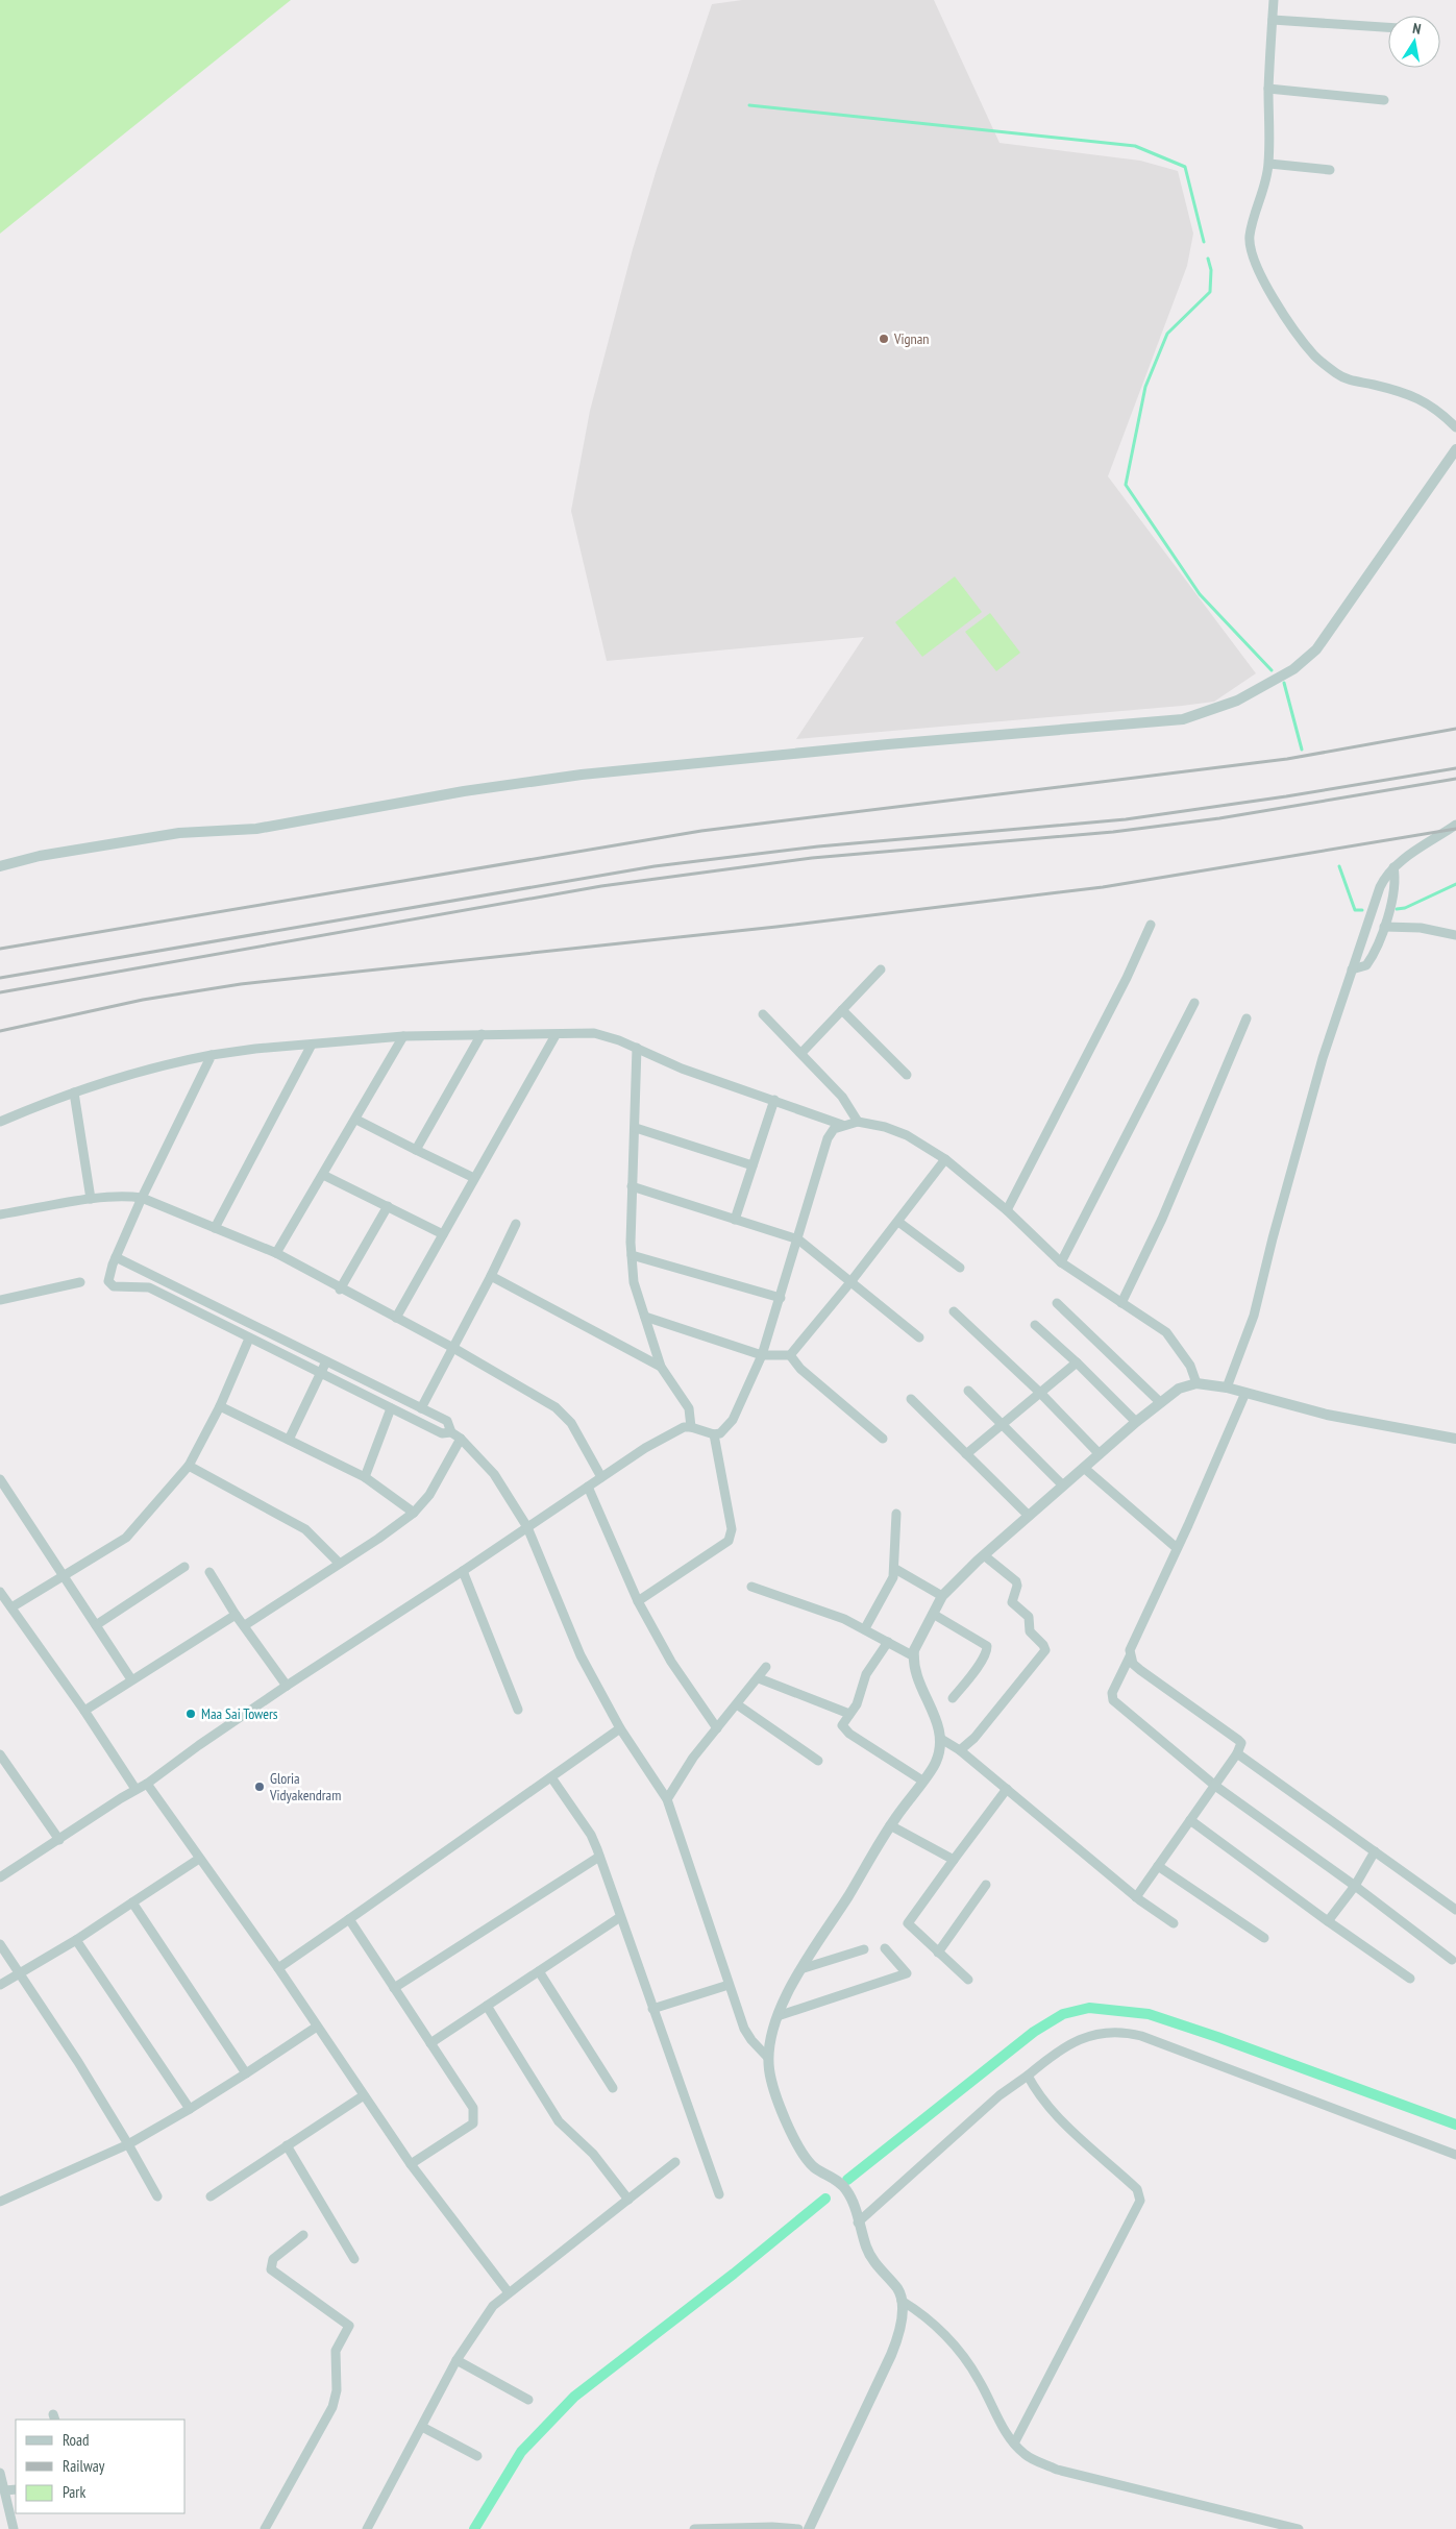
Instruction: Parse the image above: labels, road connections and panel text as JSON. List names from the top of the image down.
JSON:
{
  "places": ["Vignan", "Maa Sai Towers", "Gloria Vidyakendram"],
  "legend": ["Road", "Railway", "Park"],
  "north": "top"
}
